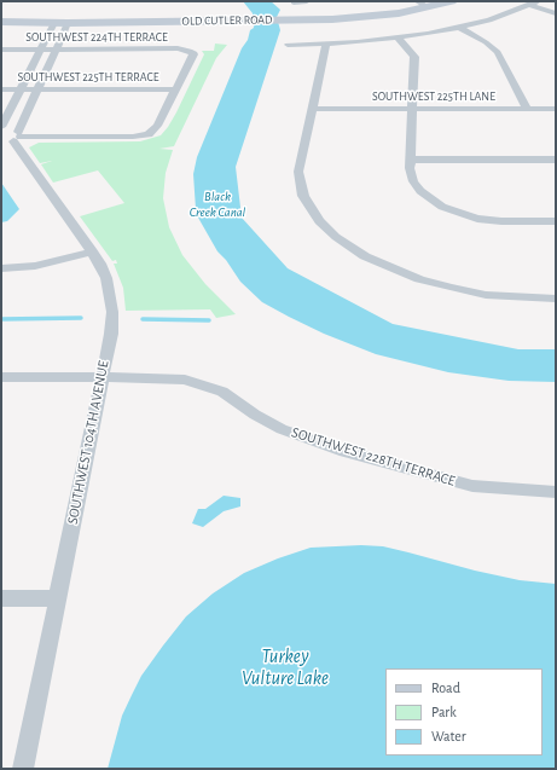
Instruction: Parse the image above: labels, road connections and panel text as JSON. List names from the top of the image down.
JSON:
{
  "streets": {
    "street": [
      "OLD CUTLER ROAD",
      "SOUTHWEST 224TH TERRACE",
      "SOUTHWEST 225TH TERRACE",
      "SOUTHWEST 225TH LANE",
      "SOUTHWEST 104TH AVENUE",
      "SOUTHWEST 228TH TERRACE"
    ]
  },
  "crossings": [
    ["SOUTHWEST 224TH TERRACE", "SOUTHWEST 225TH TERRACE"],
    ["SOUTHWEST 104TH AVENUE", "SOUTHWEST 228TH TERRACE"]
  ],
  "water": ["Black Creek Canal", "Turkey Vulture Lake"],
  "legend": ["Road", "Park", "Water"]
}
